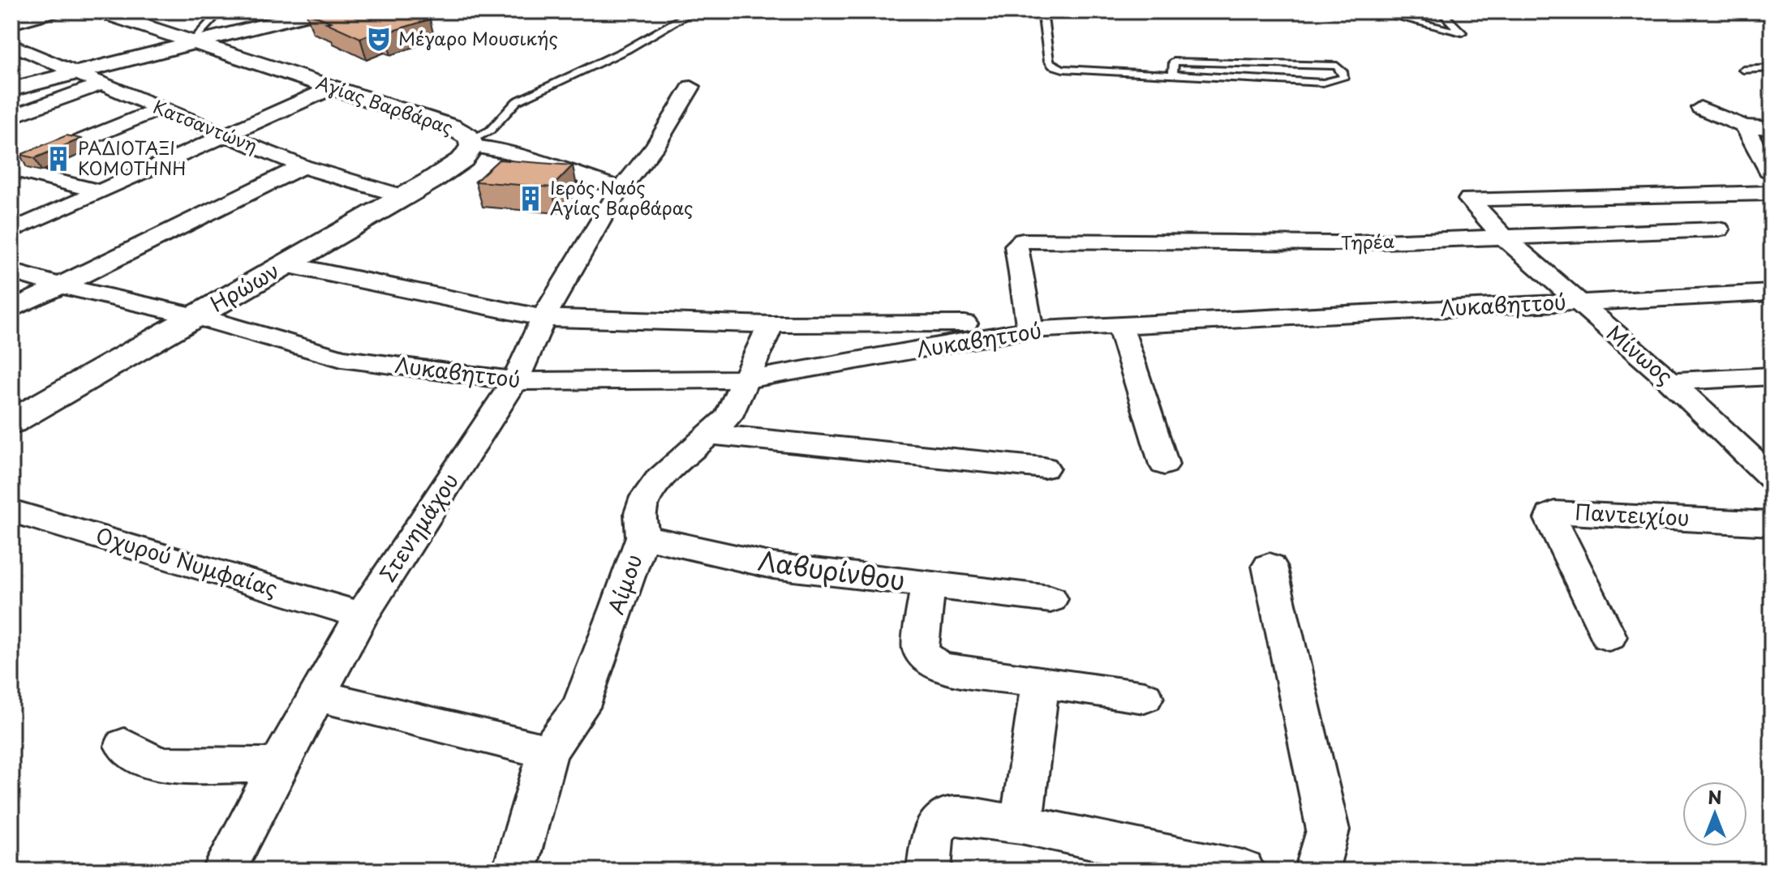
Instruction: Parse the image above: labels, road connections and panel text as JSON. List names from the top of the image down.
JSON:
{
  "streets": {
    "main road": ["Αγίας Βαρβάρας", "Ηρώων"],
    "street": [
      "Κατσαντώνη",
      "Τηρέα",
      "Λυκαβηττού",
      "Μίνωος",
      "Παντειχίου",
      "Στενημάχου",
      "Οχυρού Νυμφαίας",
      "Λαβυρίνθου",
      "Αίμου"
    ]
  },
  "crossings": [
    ["Αγίας Βαρβάρας", "Ηρώων"],
    ["Αγίας Βαρβάρας", "Στενημάχου"],
    ["Κατσαντώνη", "Ηρώων"],
    ["Τηρέα", "Λυκαβηττού"],
    ["Τηρέα", "Μίνωος"],
    ["Ηρώων", "Λυκαβηττού"],
    ["Λυκαβηττού", "Μίνωος"],
    ["Λυκαβηττού", "Στενημάχου"],
    ["Λυκαβηττού", "Αίμου"],
    ["Στενημάχου", "Οχυρού Νυμφαίας"],
    ["Λαβυρίνθου", "Αίμου"]
  ],
  "places": {
    "theatre": ["Μέγαρο Μουσικής"],
    "building": ["ΡΑΔΙΟΤΑΞΙ ΚΟΜΟΤΗΝΗ", "Ιερός Ναός Αγίας Βαρβάρας"]
  },
  "north": "top"
}
